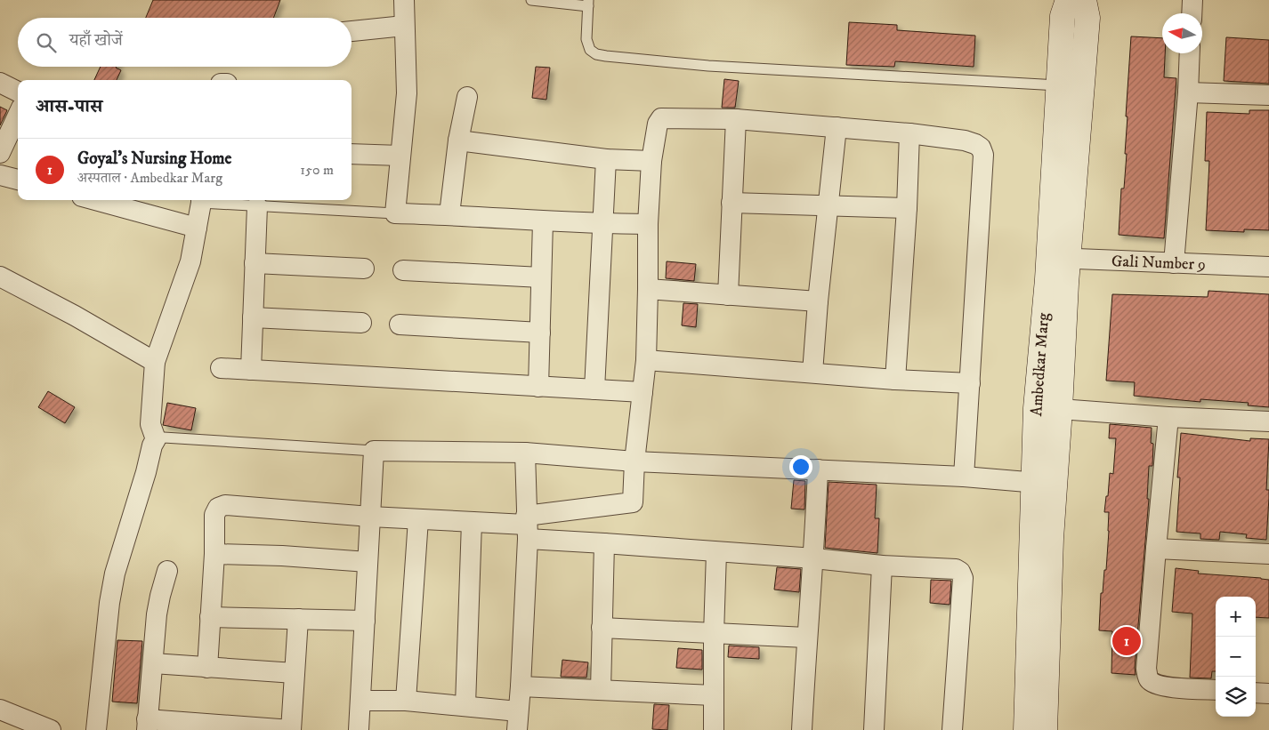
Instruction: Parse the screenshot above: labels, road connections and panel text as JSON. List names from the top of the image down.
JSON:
{
  "streets": {
    "street": ["Gali Number 9", "Ambedkar Marg"]
  },
  "crossings": [
    ["Gali Number 9", "Ambedkar Marg"]
  ],
  "north": "left",
  "page": {
    "search": "यहाँ खोजें",
    "heading": "आस-पास",
    "list": [
      {
        "mark": "1",
        "name": "Goyal's Nursing Home",
        "note": "अस्पताल · Ambedkar Marg",
        "value": "150 m"
      }
    ],
    "map_buttons": ["+", "−"],
    "pins": "1"
  }
}
